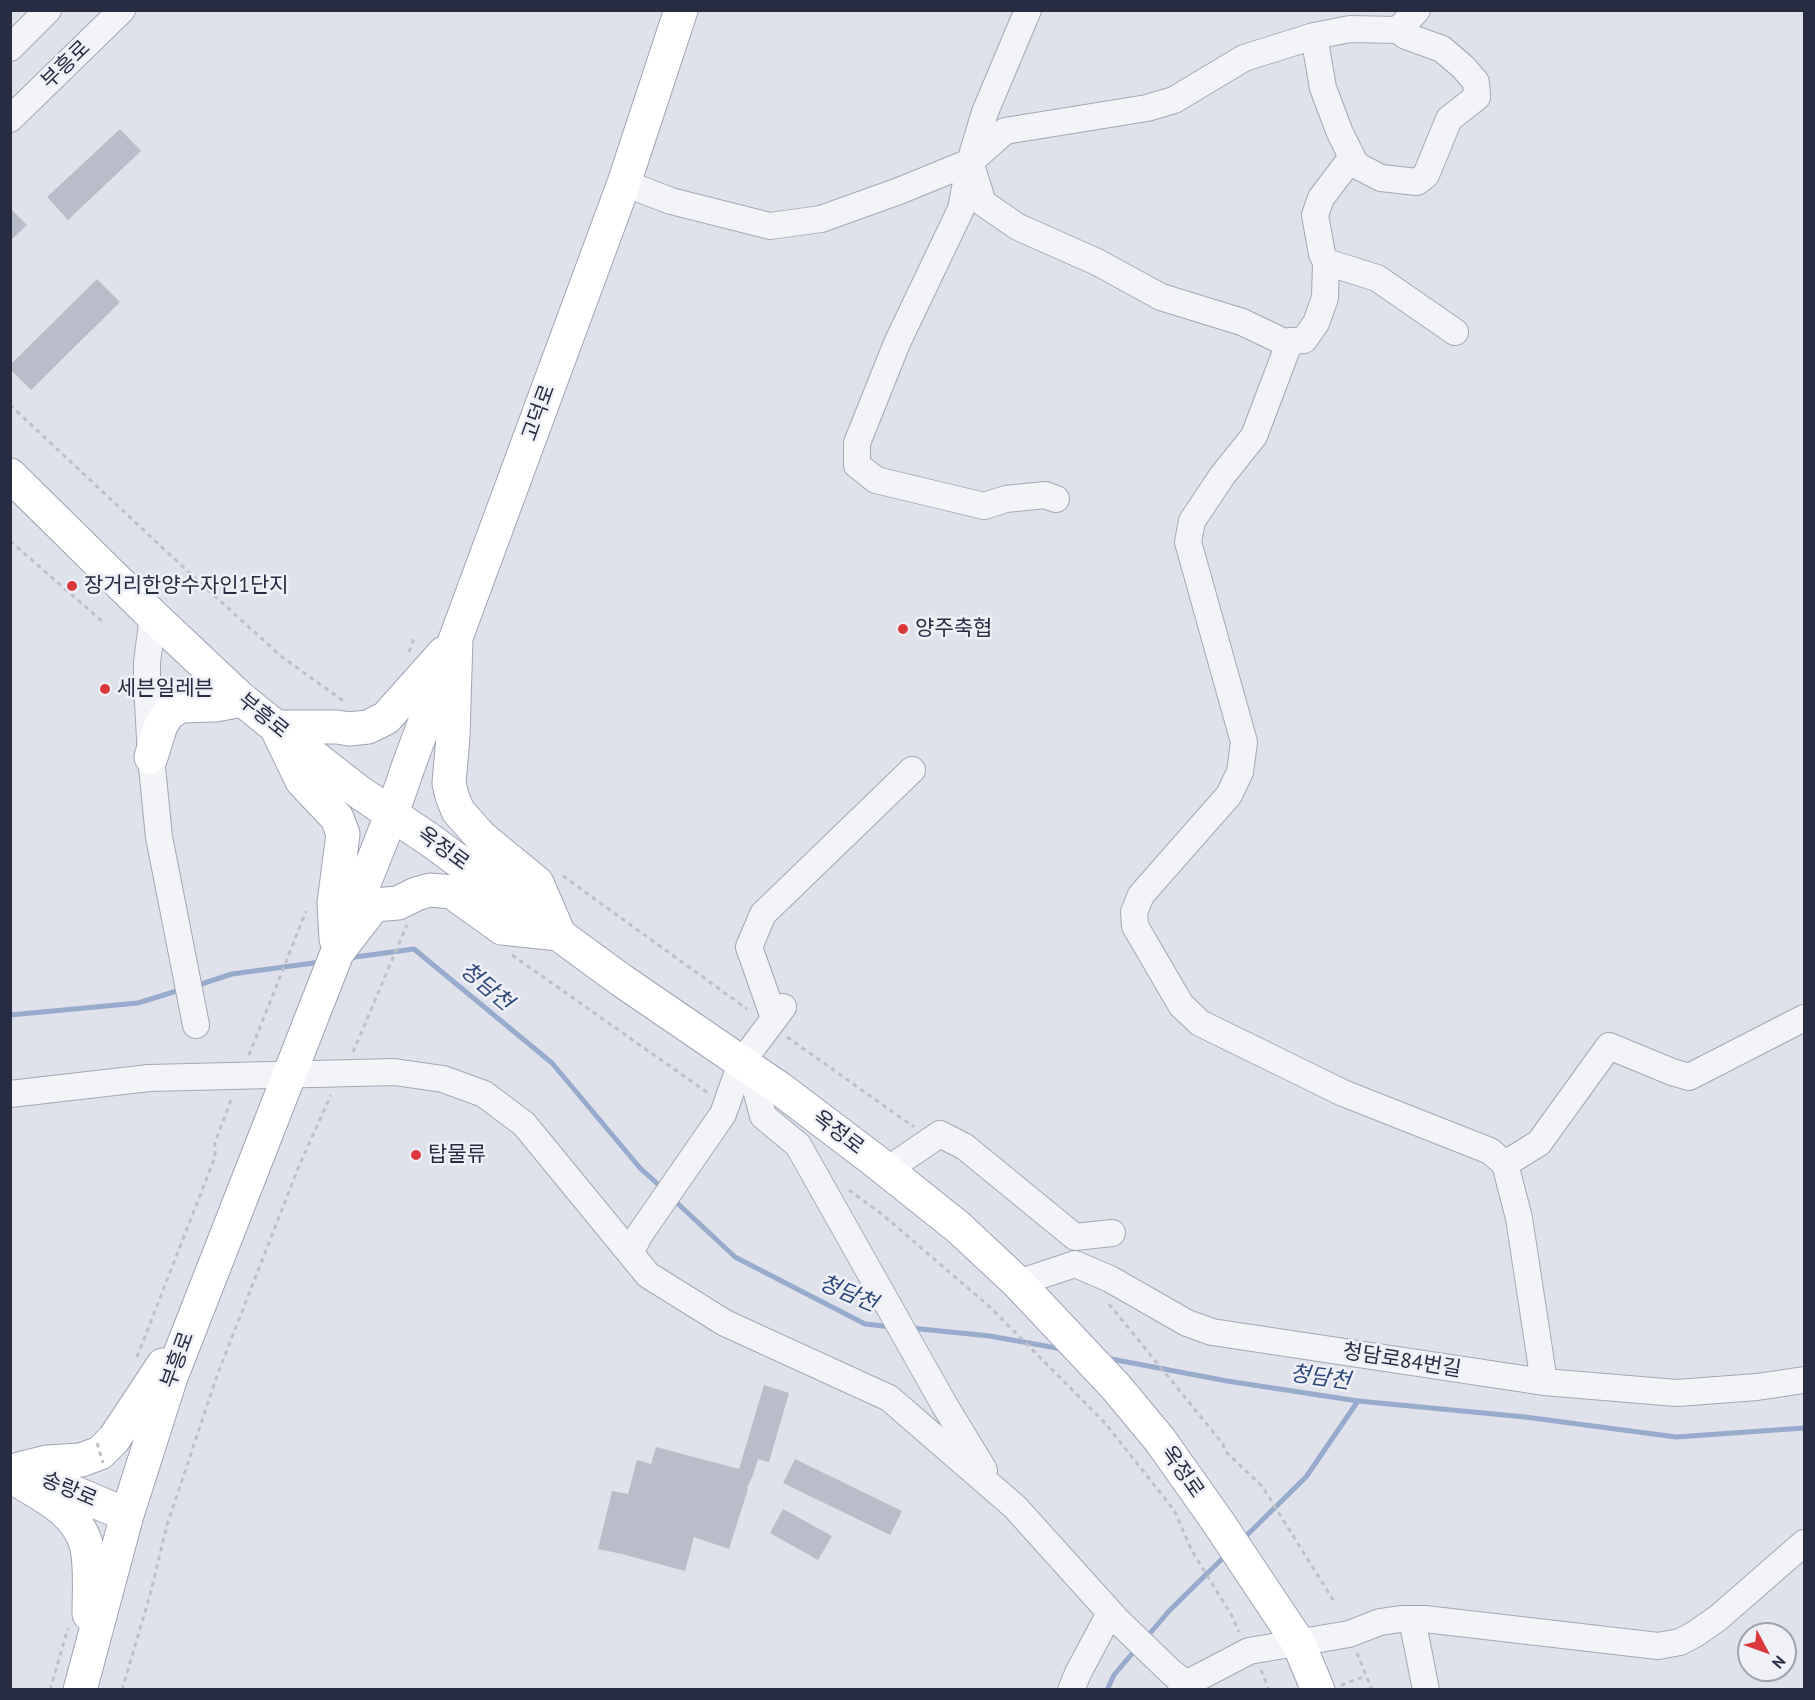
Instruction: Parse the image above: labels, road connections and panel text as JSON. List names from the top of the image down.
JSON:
{
  "streets": {
    "main road": [
      "부흥로",
      "고덕로",
      "옥정로",
      "송랑로"
    ],
    "street": ["청담로84번길"]
  },
  "crossings": [
    ["부흥로", "고덕로"],
    ["부흥로", "옥정로"],
    ["부흥로", "송랑로"],
    ["고덕로", "옥정로"],
    ["옥정로", "청담로84번길"]
  ],
  "water": ["청담천"],
  "places": [
    "장거리한양수자인1단지",
    "양주축협",
    "세븐일레븐",
    "탑물류"
  ],
  "north": "bottom right"
}
